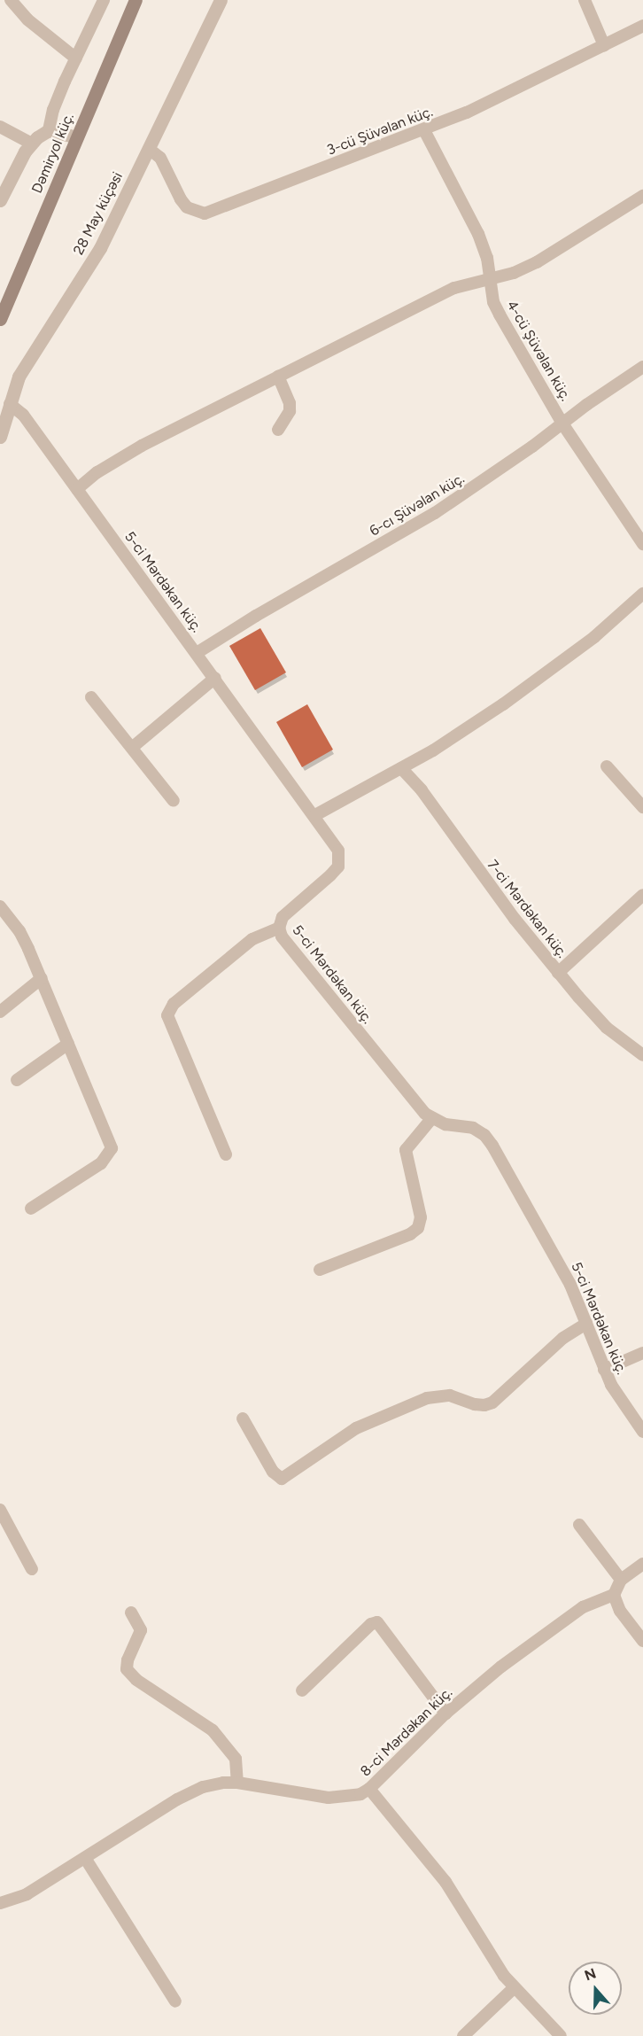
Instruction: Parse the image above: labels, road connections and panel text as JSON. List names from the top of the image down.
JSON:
{
  "streets": {
    "main road": ["Dəmiryol küç."],
    "street": [
      "3-cü Şüvəlan küç.",
      "28 May küçəsi",
      "4-cü Şüvəlan küç.",
      "6-cı Şüvəlan küç.",
      "5-ci Mərdəkan küç.",
      "7-ci Mərdəkan küç.",
      "8-ci Mərdəkan küç."
    ]
  },
  "crossings": [
    ["3-cü Şüvəlan küç.", "28 May küçəsi"],
    ["3-cü Şüvəlan küç.", "4-cü Şüvəlan küç."],
    ["28 May küçəsi", "5-ci Mərdəkan küç."],
    ["4-cü Şüvəlan küç.", "6-cı Şüvəlan küç."],
    ["6-cı Şüvəlan küç.", "5-ci Mərdəkan küç."]
  ],
  "north": "top"
}
